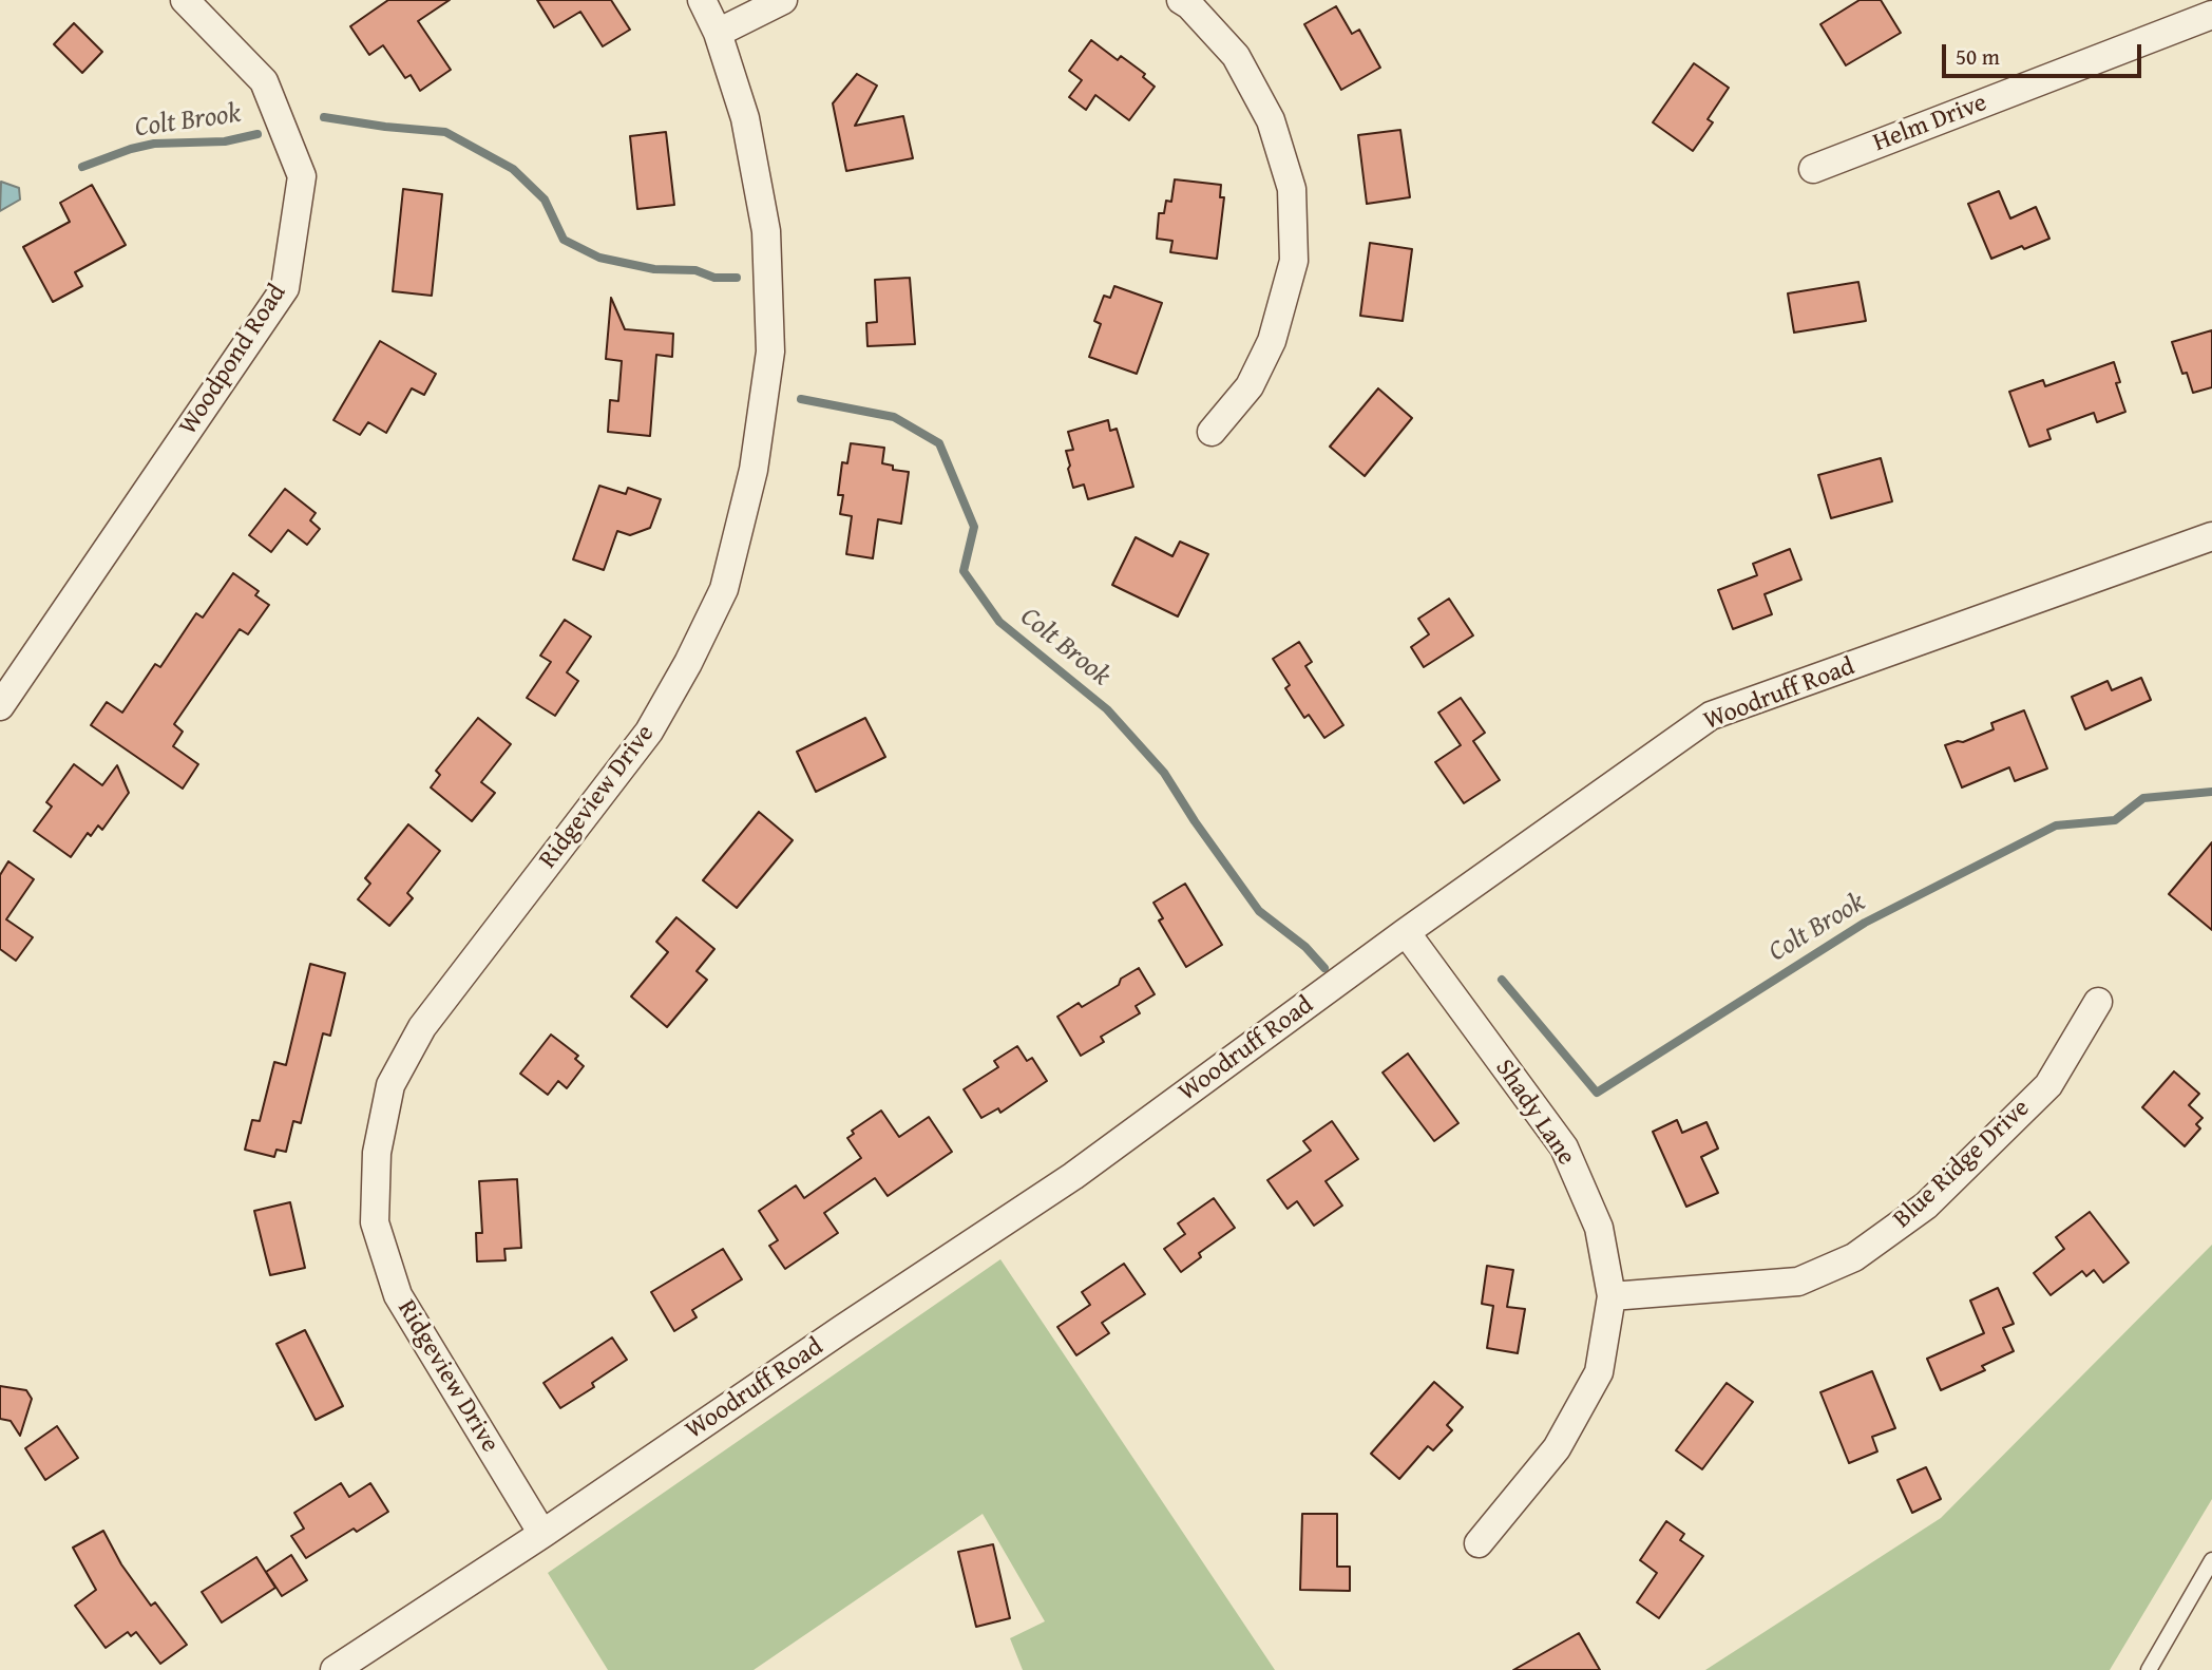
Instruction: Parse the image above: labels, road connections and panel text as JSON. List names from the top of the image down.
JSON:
{
  "streets": {
    "street": [
      "Helm Drive",
      "Woodpond Road",
      "Woodruff Road",
      "Ridgeview Drive",
      "Shady Lane",
      "Blue Ridge Drive"
    ]
  },
  "crossings": [
    ["Woodruff Road", "Ridgeview Drive"],
    ["Woodruff Road", "Shady Lane"],
    ["Shady Lane", "Blue Ridge Drive"]
  ],
  "water": ["Colt Brook"],
  "scale_bar": "50 m"
}
